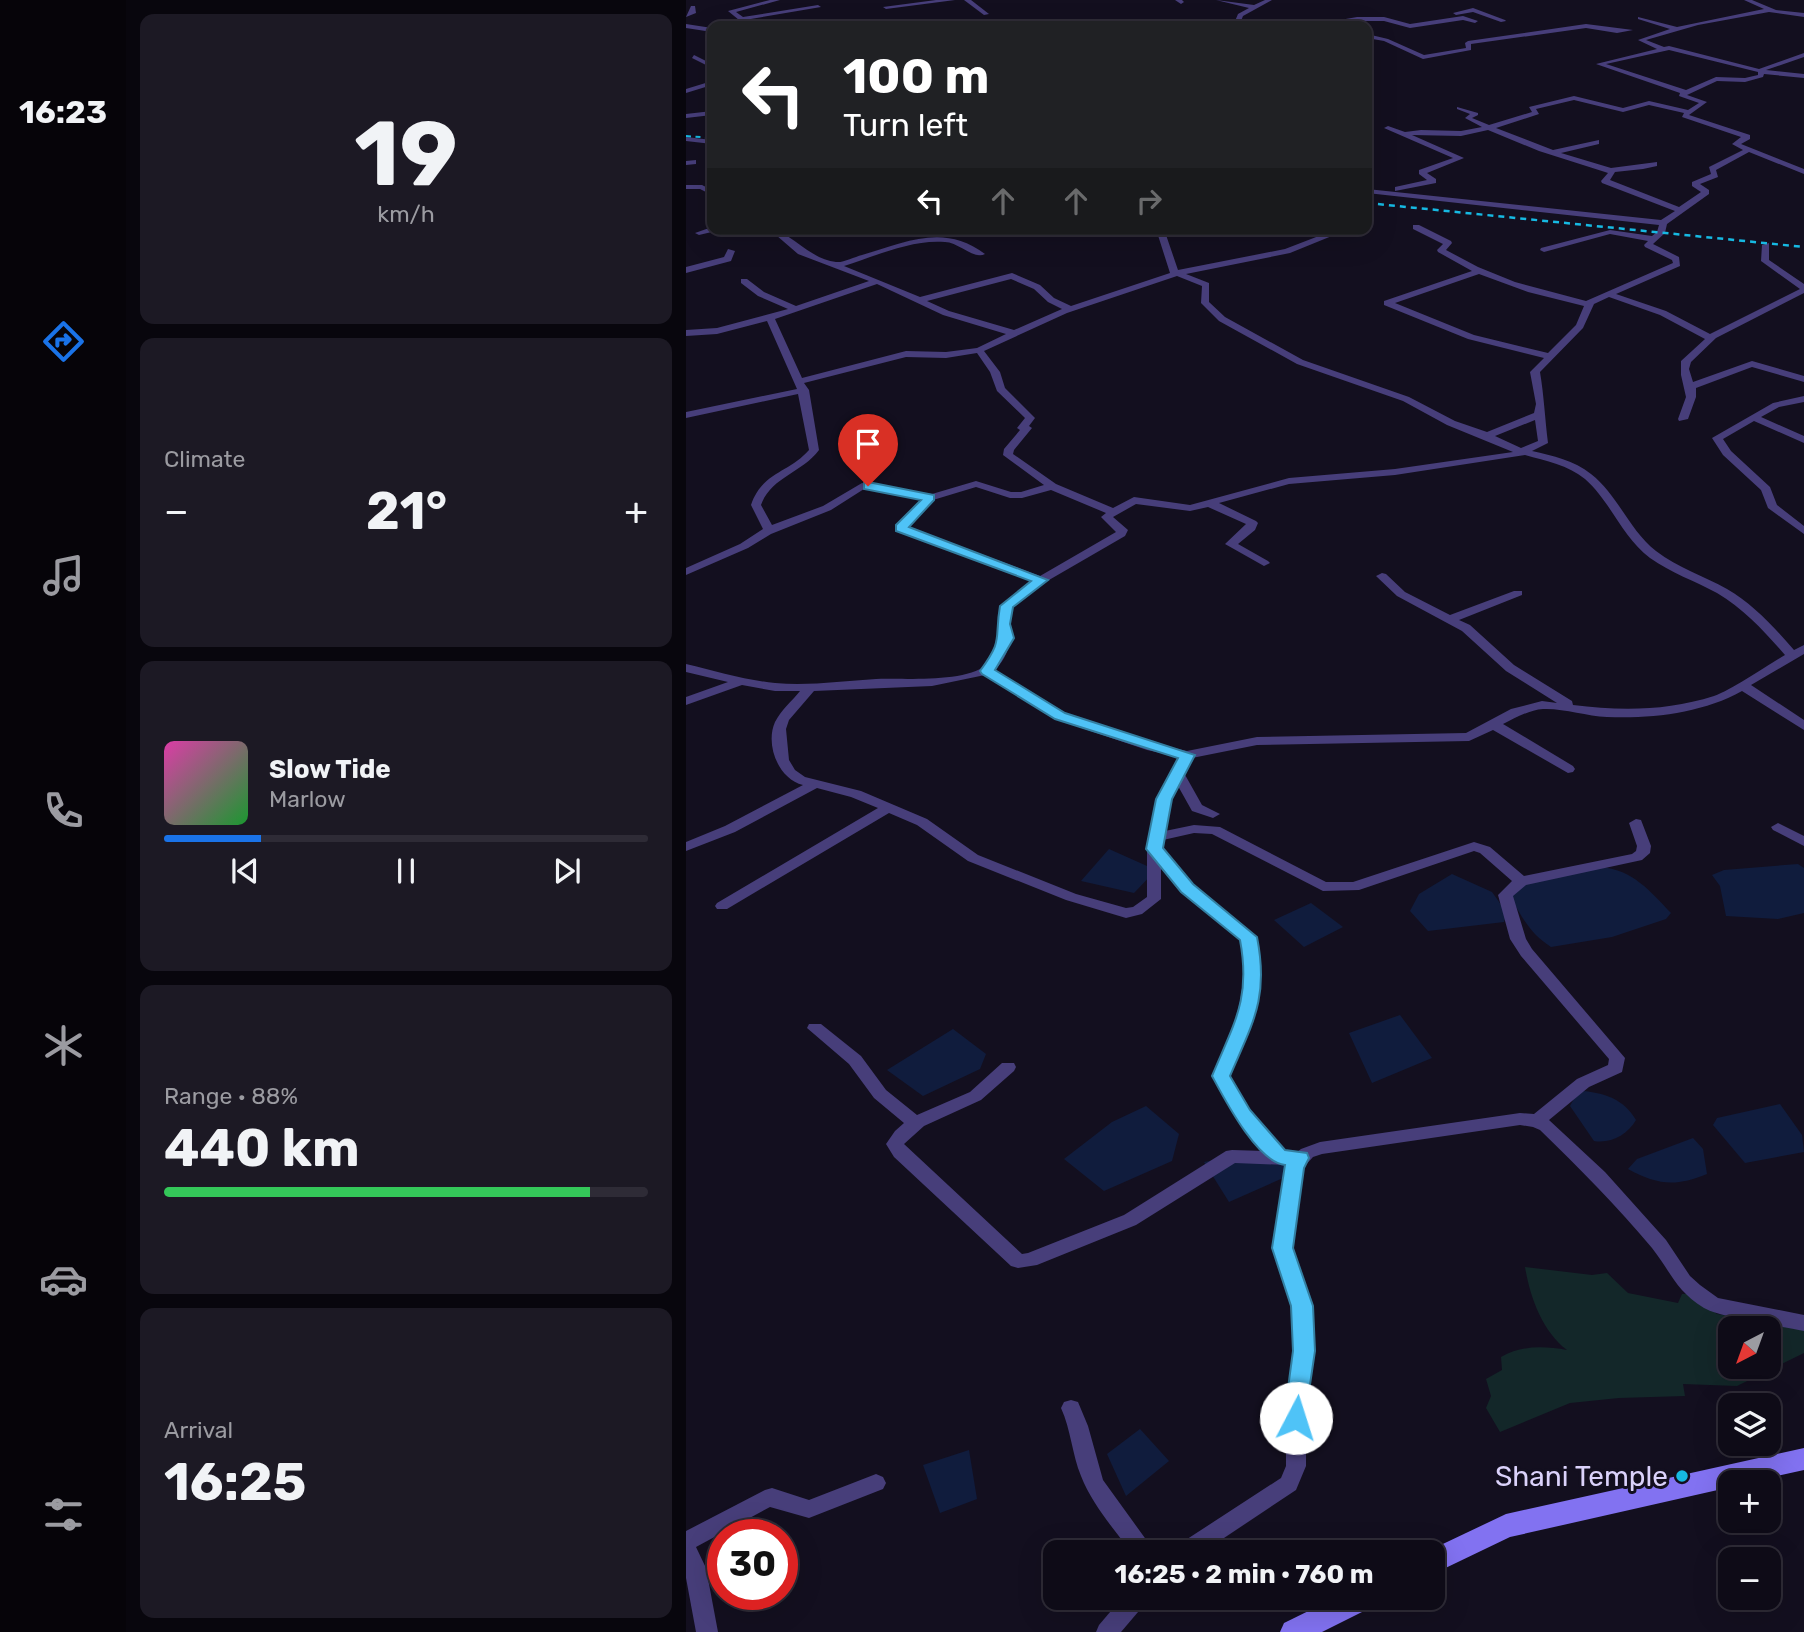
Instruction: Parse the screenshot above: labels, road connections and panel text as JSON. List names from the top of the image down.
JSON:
{
  "places": ["Shani Temple"],
  "north": "bottom left",
  "page": {
    "tabs": "16:23",
    "tile": [
      ["19", "km/h"],
      "Climate",
      ["Range · 88%", "440 km"],
      ["Arrival", "16:25"]
    ],
    "turn": ["100 m", "Turn left"],
    "heat": ["−", "21°", "+"],
    "song": ["Slow Tide", "Marlow"],
    "map_buttons": ["+", "−"],
    "limit": "30",
    "trip": "16:25 · 2 min · 760 m"
  }
}
